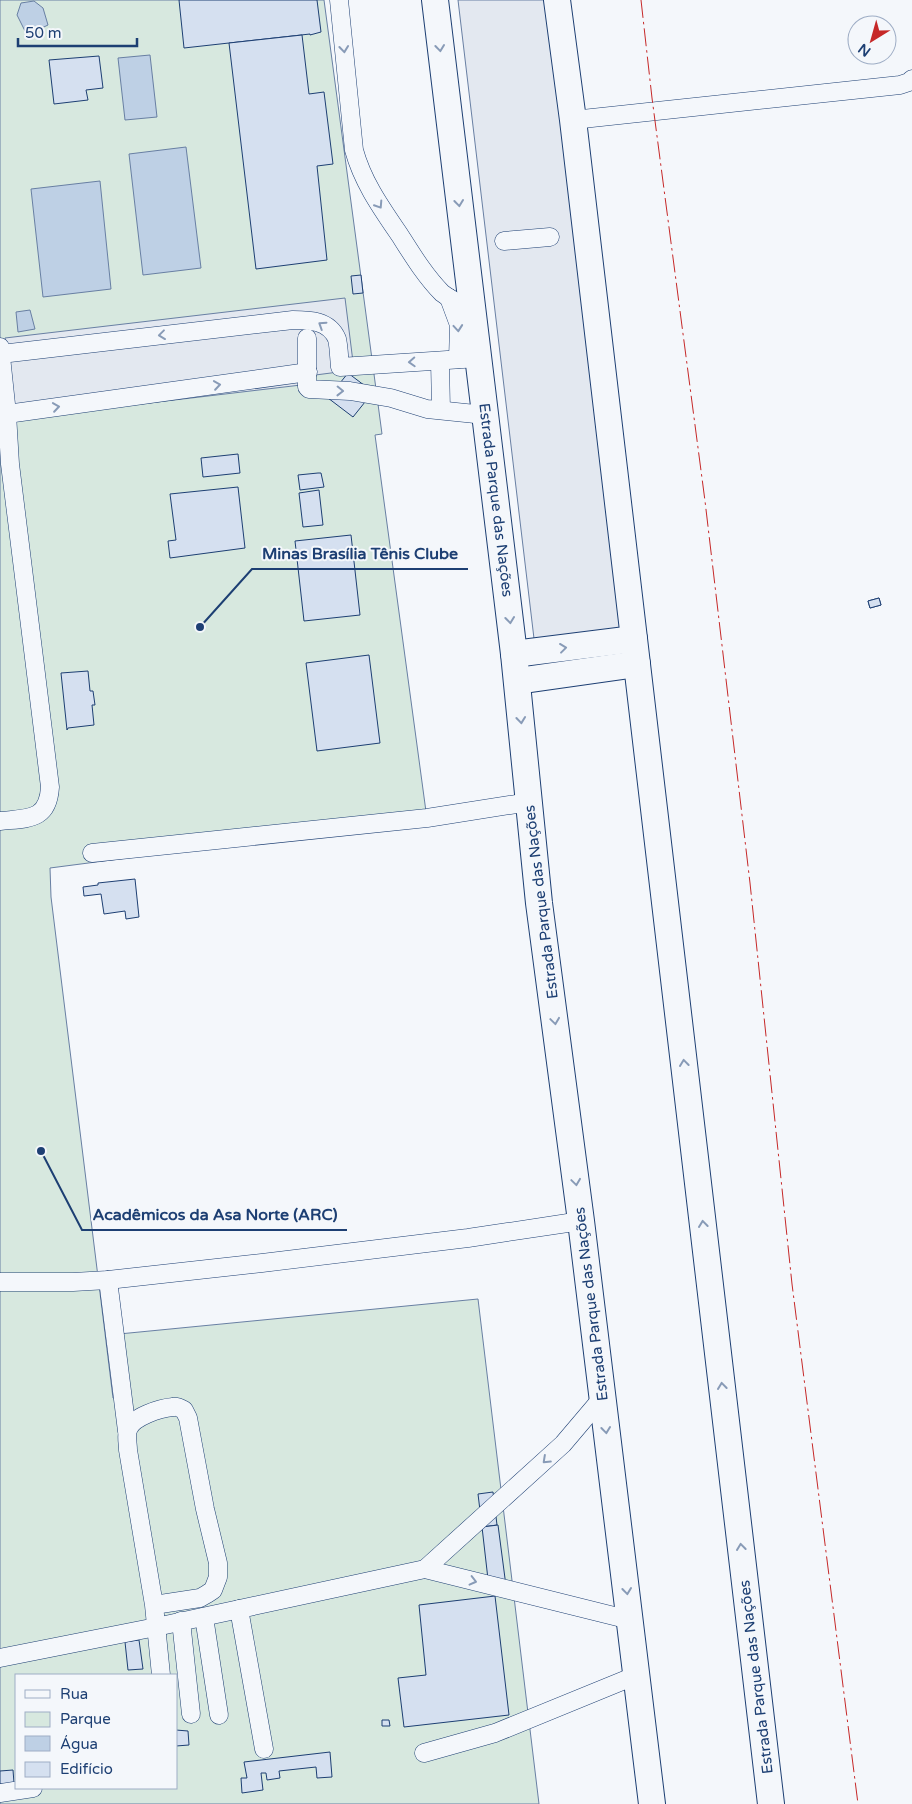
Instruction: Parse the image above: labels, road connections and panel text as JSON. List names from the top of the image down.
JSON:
{
  "streets": {
    "highway": ["Estrada Parque das Nações"]
  },
  "places": ["Minas Brasília Tênis Clube", "Acadêmicos da Asa Norte (ARC)"],
  "legend": [
    "Rua",
    "Parque",
    "Água",
    "Edifício"
  ],
  "scale_bar": "50 m",
  "north": "bottom left"
}
